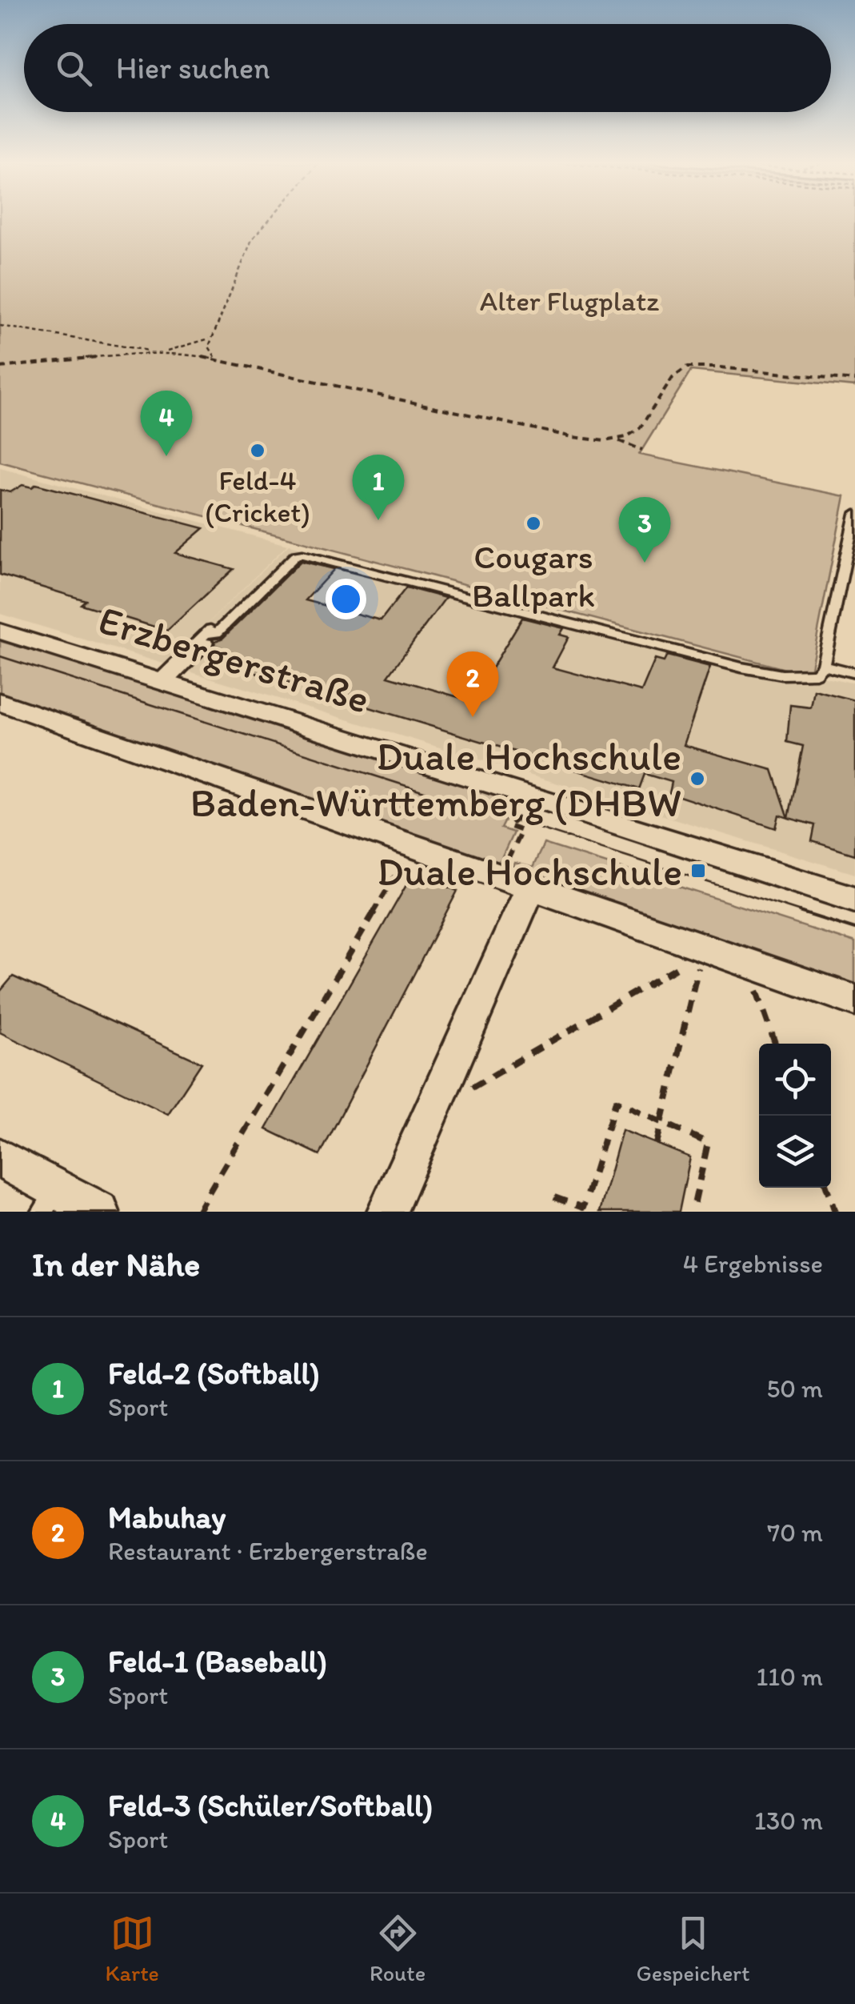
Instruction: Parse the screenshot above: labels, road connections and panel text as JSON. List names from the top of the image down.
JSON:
{
  "streets": {
    "street": ["Erzbergerstraße"]
  },
  "parks": ["Alter Flugplatz"],
  "places": {
    "other": ["Feld-4 (Cricket)", "Cougars Ballpark", "Duale Hochschule Baden-Württemberg (DHBW"],
    "transit": ["Duale Hochschule"]
  },
  "page": {
    "search": "Hier suchen",
    "pins": [
      "4",
      "1",
      "3",
      "2"
    ],
    "heading": ["In der Nähe", "4 Ergebnisse"],
    "list": [
      {
        "mark": "1",
        "name": "Feld-2 (Softball)",
        "note": "Sport",
        "value": "50 m"
      },
      {
        "mark": "2",
        "name": "Mabuhay",
        "note": "Restaurant · Erzbergerstraße",
        "value": "70 m"
      },
      {
        "mark": "3",
        "name": "Feld-1 (Baseball)",
        "note": "Sport",
        "value": "110 m"
      },
      {
        "mark": "4",
        "name": "Feld-3 (Schüler/Softball)",
        "note": "Sport",
        "value": "130 m"
      }
    ],
    "nav": ["Karte", "Route", "Gespeichert"]
  }
}
